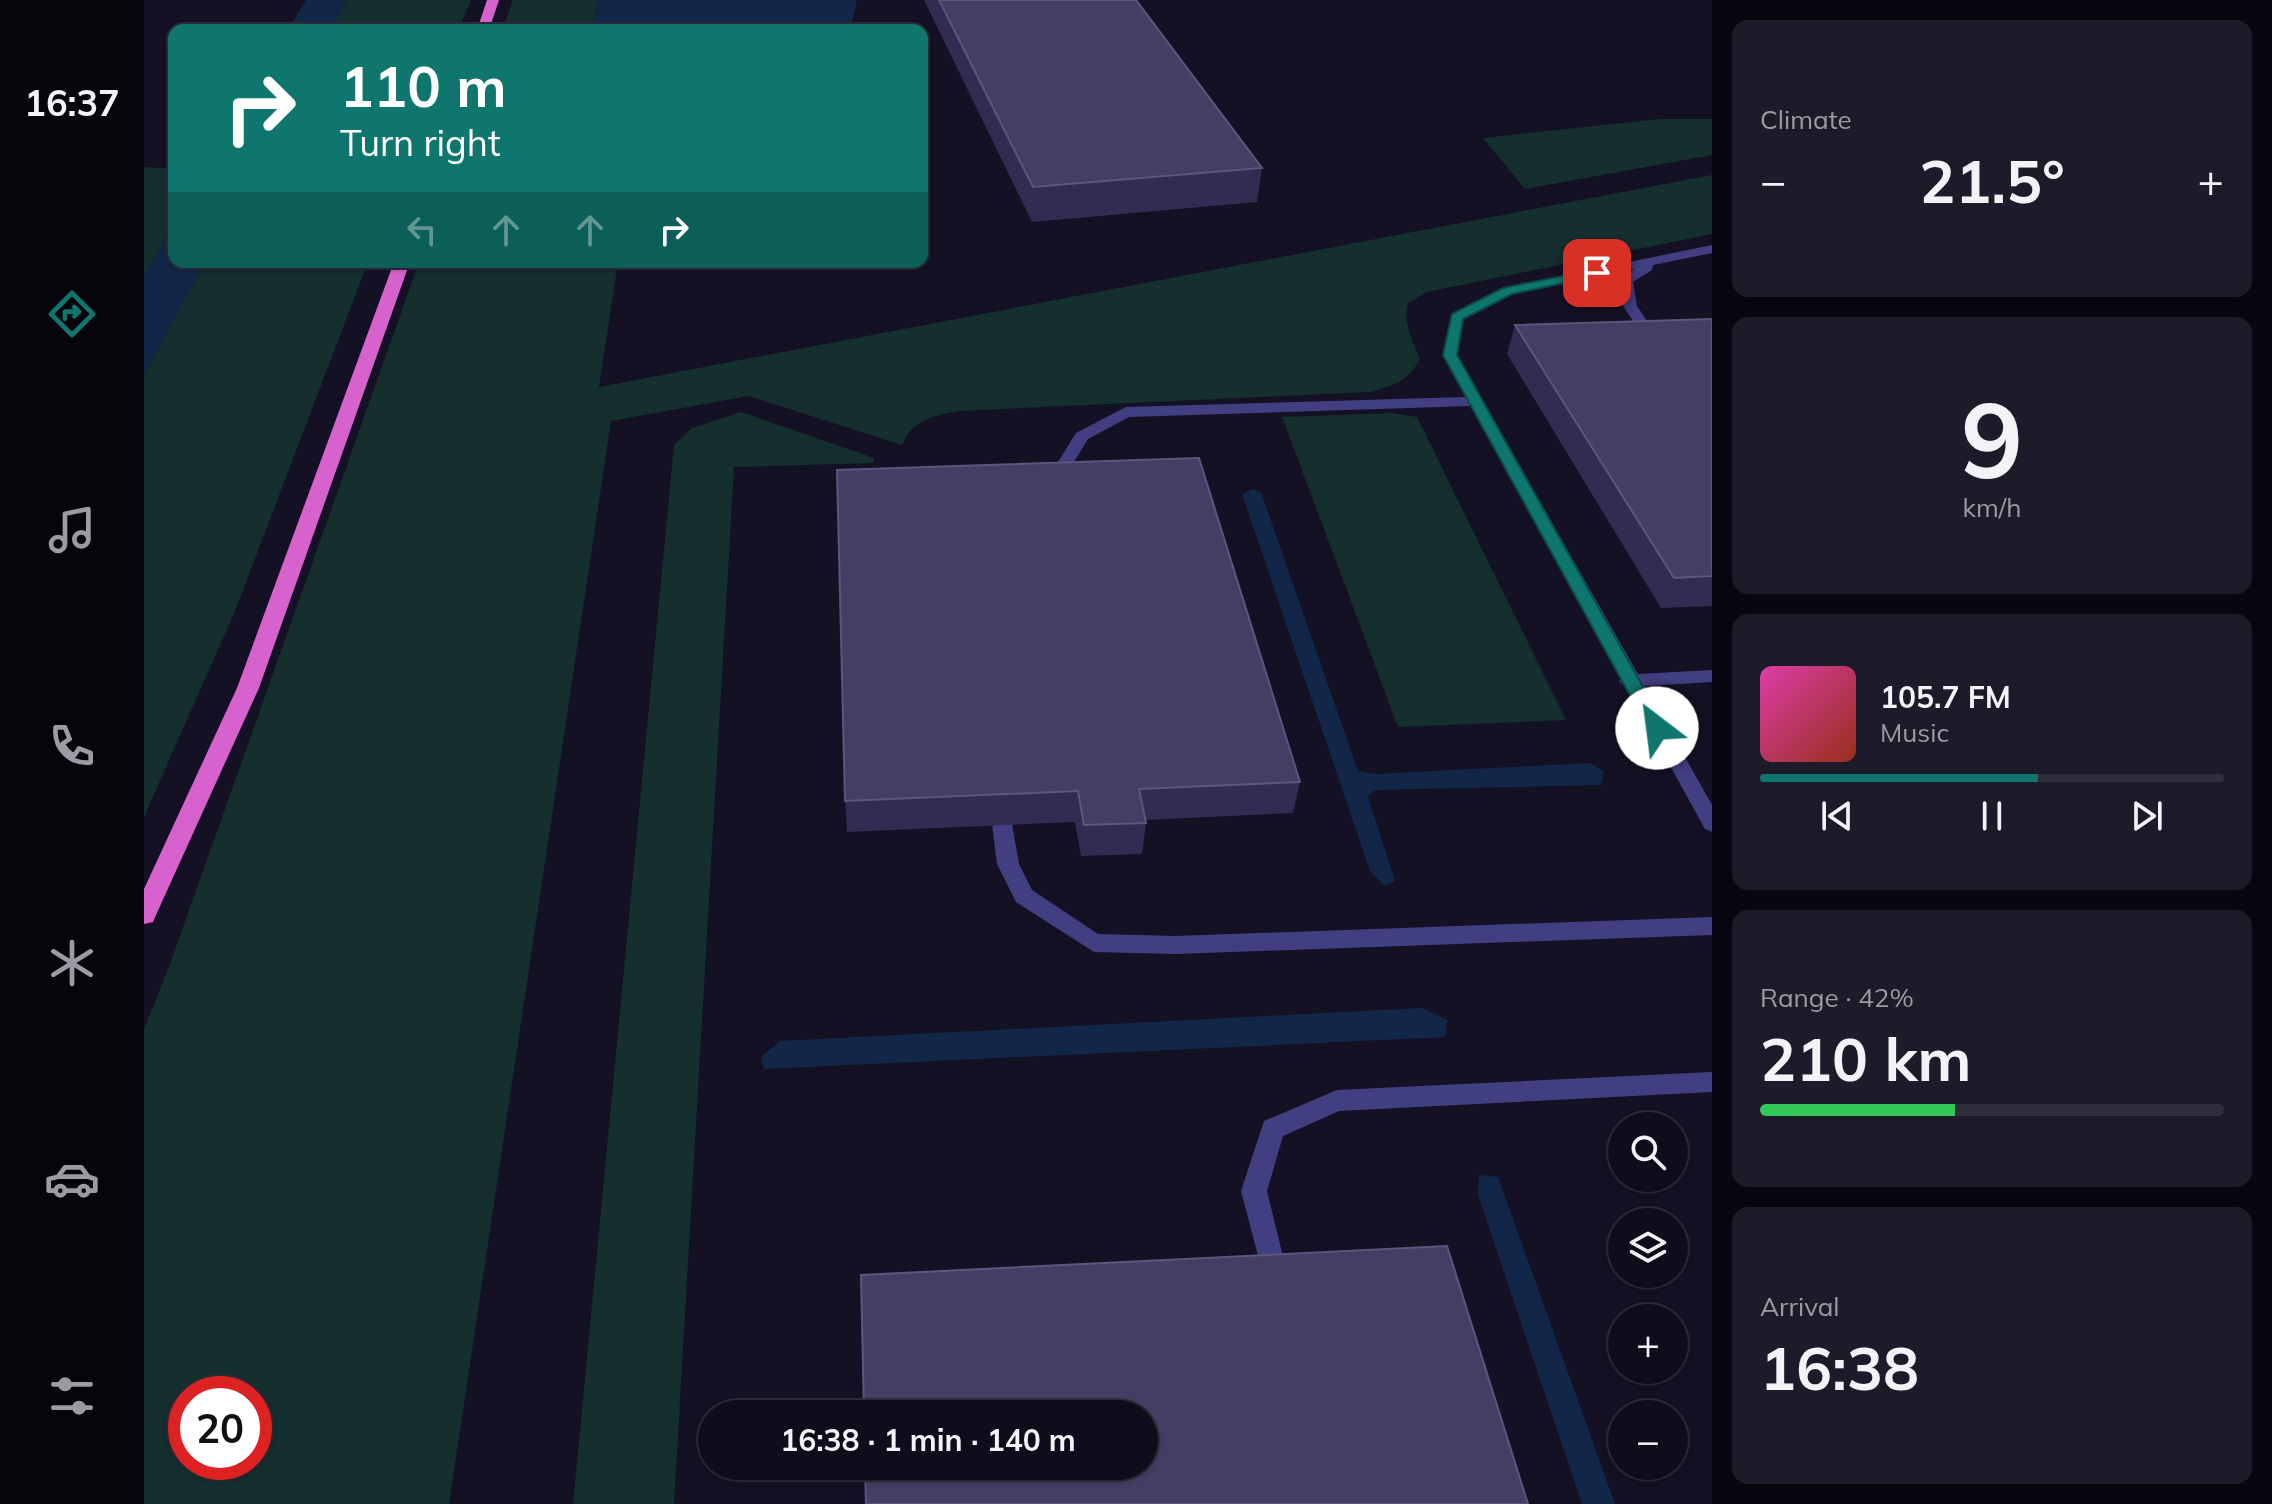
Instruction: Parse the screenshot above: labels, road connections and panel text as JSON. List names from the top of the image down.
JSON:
{
  "page": {
    "tabs": "16:37",
    "tile": [
      "Climate",
      ["9", "km/h"],
      ["Range · 42%", "210 km"],
      ["Arrival", "16:38"]
    ],
    "turn": ["110 m", "Turn right"],
    "heat": ["−", "21.5°", "+"],
    "song": ["105.7 FM", "Music"],
    "map_buttons": ["+", "−"],
    "limit": "20",
    "trip": "16:38 · 1 min · 140 m"
  }
}
